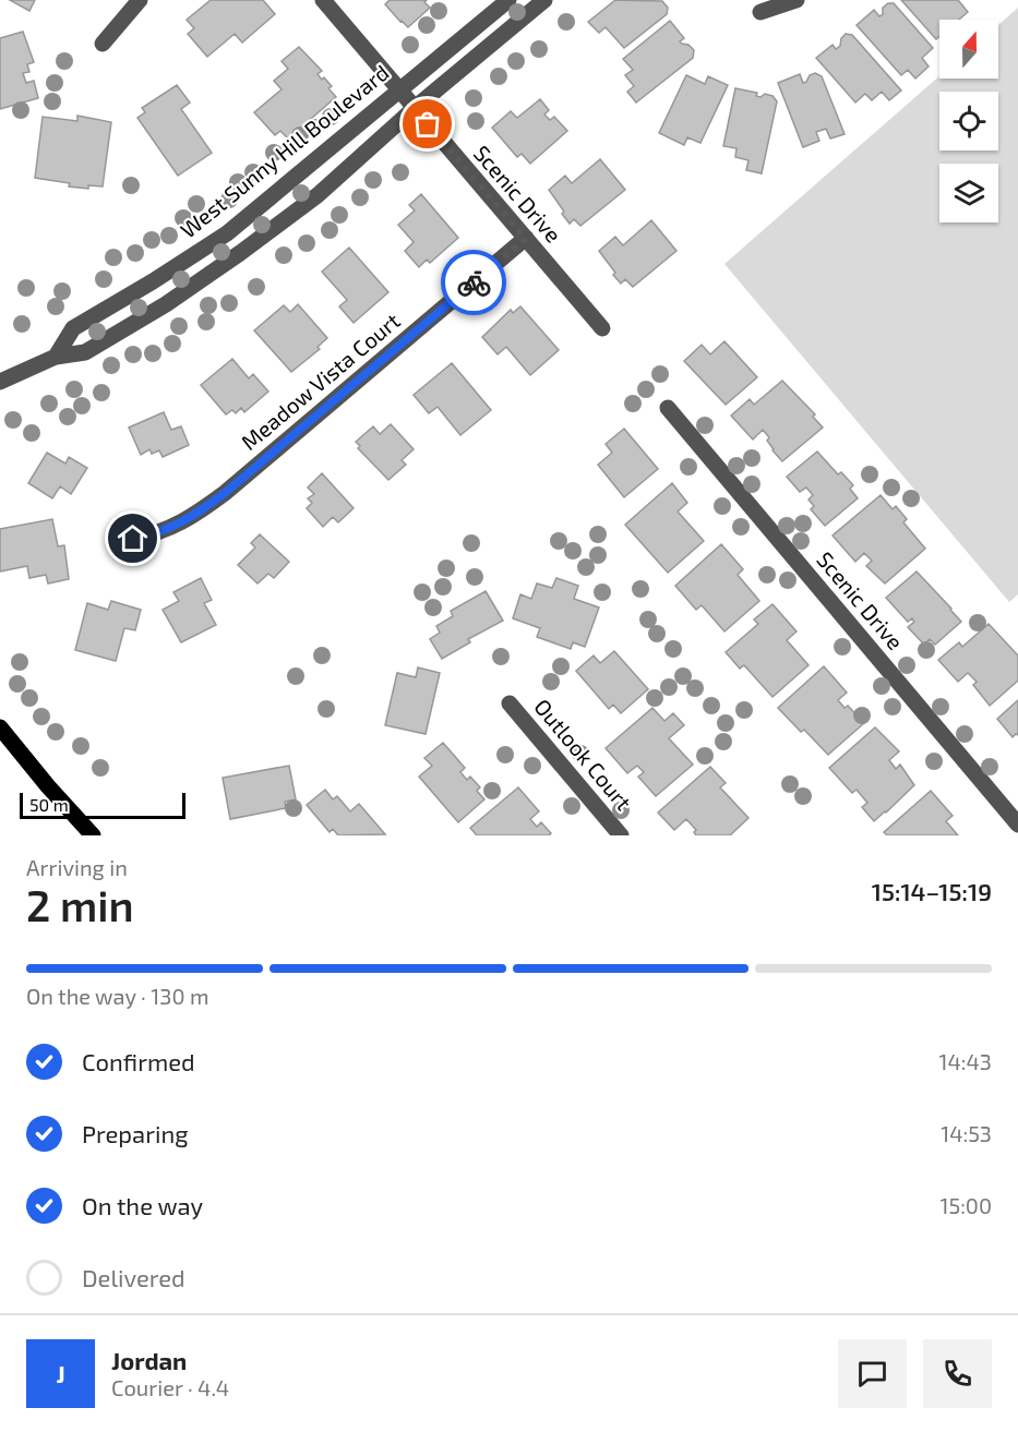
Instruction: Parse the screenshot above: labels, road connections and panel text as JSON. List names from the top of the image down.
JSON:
{
  "streets": {
    "street": [
      "West Sunny Hill Boulevard",
      "Scenic Drive",
      "Meadow Vista Court",
      "Outlook Court"
    ]
  },
  "crossings": [
    ["West Sunny Hill Boulevard", "Scenic Drive"],
    ["Scenic Drive", "Meadow Vista Court"]
  ],
  "scale_bar": "50 m",
  "north": "top",
  "page": {
    "scale": "50 m",
    "heading": ["2 min", "Arriving in", "15:14–15:19"],
    "panel": ["Jordan", "Courier · 4.4"],
    "bar": "On the way · 130 m",
    "list": [
      ["Confirmed", "14:43"],
      ["Preparing", "14:53"],
      ["On the way", "15:00"],
      "Delivered"
    ],
    "round": "J"
  }
}
